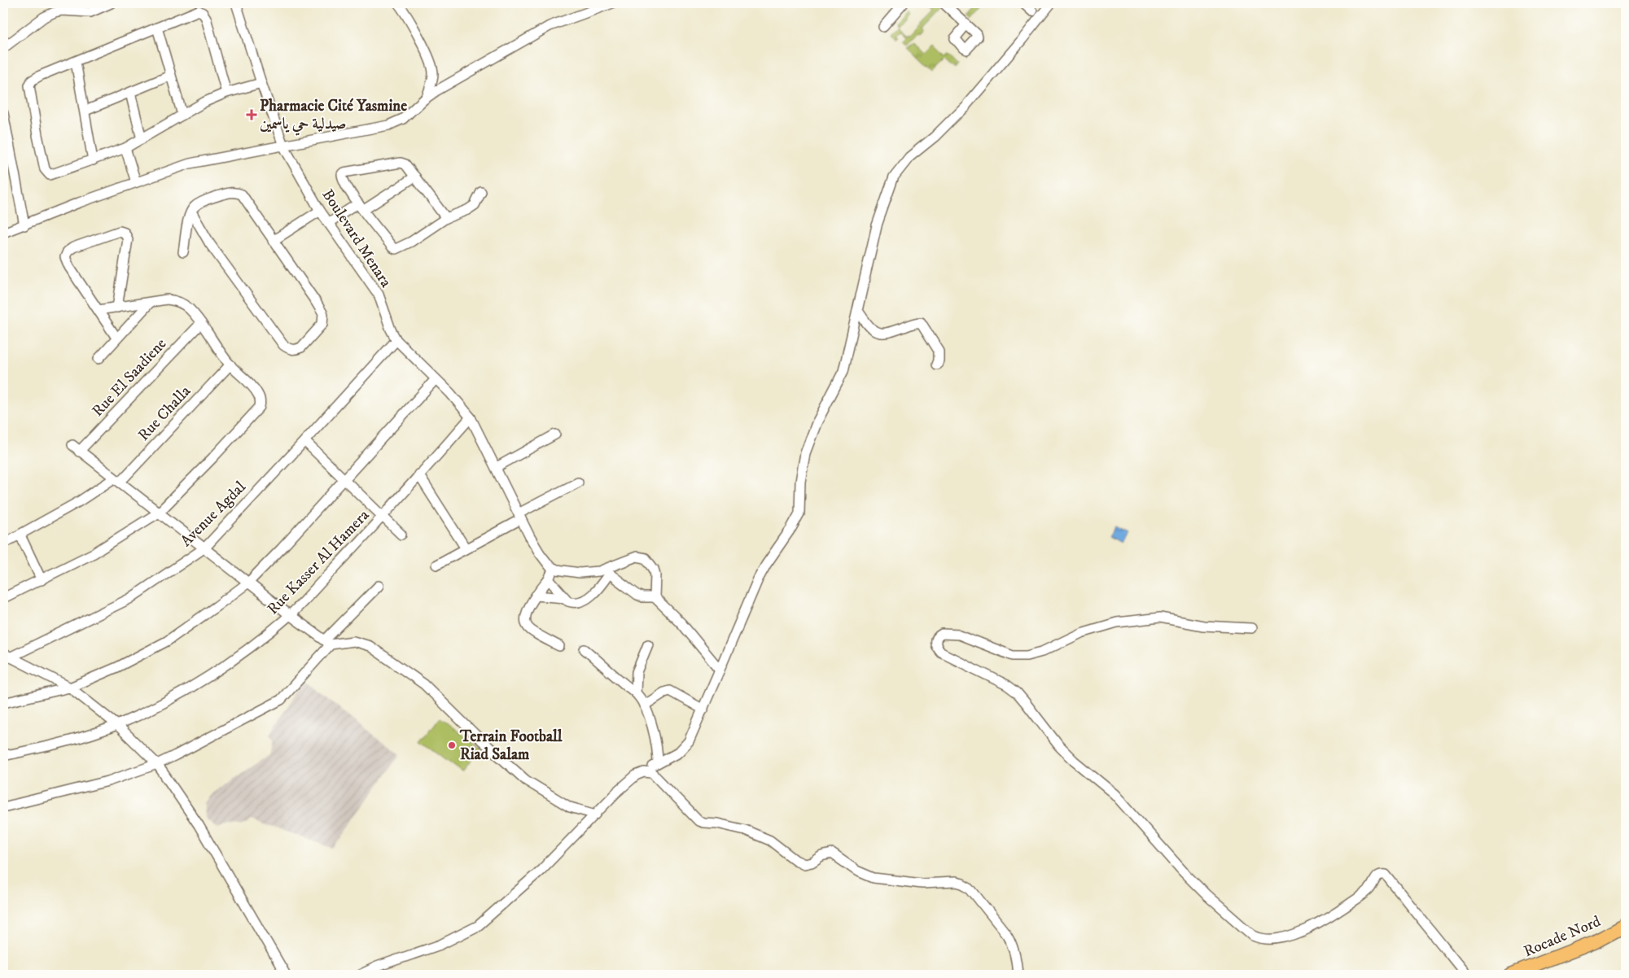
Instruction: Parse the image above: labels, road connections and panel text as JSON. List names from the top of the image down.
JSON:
{
  "streets": {
    "highway": ["Rocade Nord"],
    "street": [
      "Boulevard Menara",
      "Rue El Saadiene",
      "Rue Challa",
      "Avenue Agdal",
      "Rue Kasser Al Hamera"
    ]
  },
  "crossings": [
    ["Boulevard Menara", "Avenue Agdal"],
    ["Boulevard Menara", "Rue Kasser Al Hamera"],
    ["Rue El Saadiene", "Rue Challa"]
  ],
  "places": {
    "health": ["Pharmacie Cité Yasmine صيدلية حي ياسمين"],
    "other": ["Terrain Football Riad Salam"]
  }
}
